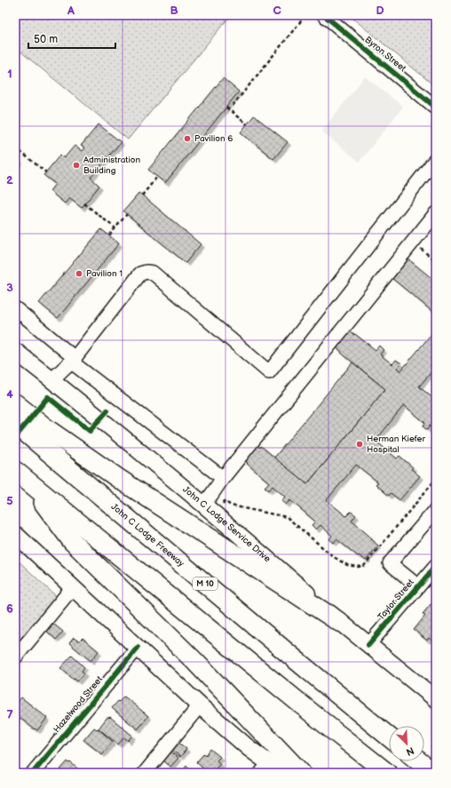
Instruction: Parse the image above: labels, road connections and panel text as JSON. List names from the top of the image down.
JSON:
{
  "streets": {
    "highway": ["John C Lodge Freeway", "M 10"],
    "main road": ["John C Lodge Service Drive"],
    "street": ["Byron Street", "Taylor Street", "Hazelwood Street"]
  },
  "crossings": [
    ["John C Lodge Service Drive", "Taylor Street"]
  ],
  "places": [
    "Pavilion 6",
    "Administration Building",
    "Pavilion 1",
    "Herman Kiefer Hospital"
  ],
  "scale_bar": "50 m",
  "north": "bottom right",
  "grid": {
    "columns": [
      "A",
      "B",
      "C",
      "D"
    ],
    "rows": [
      "1",
      "2",
      "3",
      "4",
      "5",
      "6",
      "7"
    ]
  }
}
